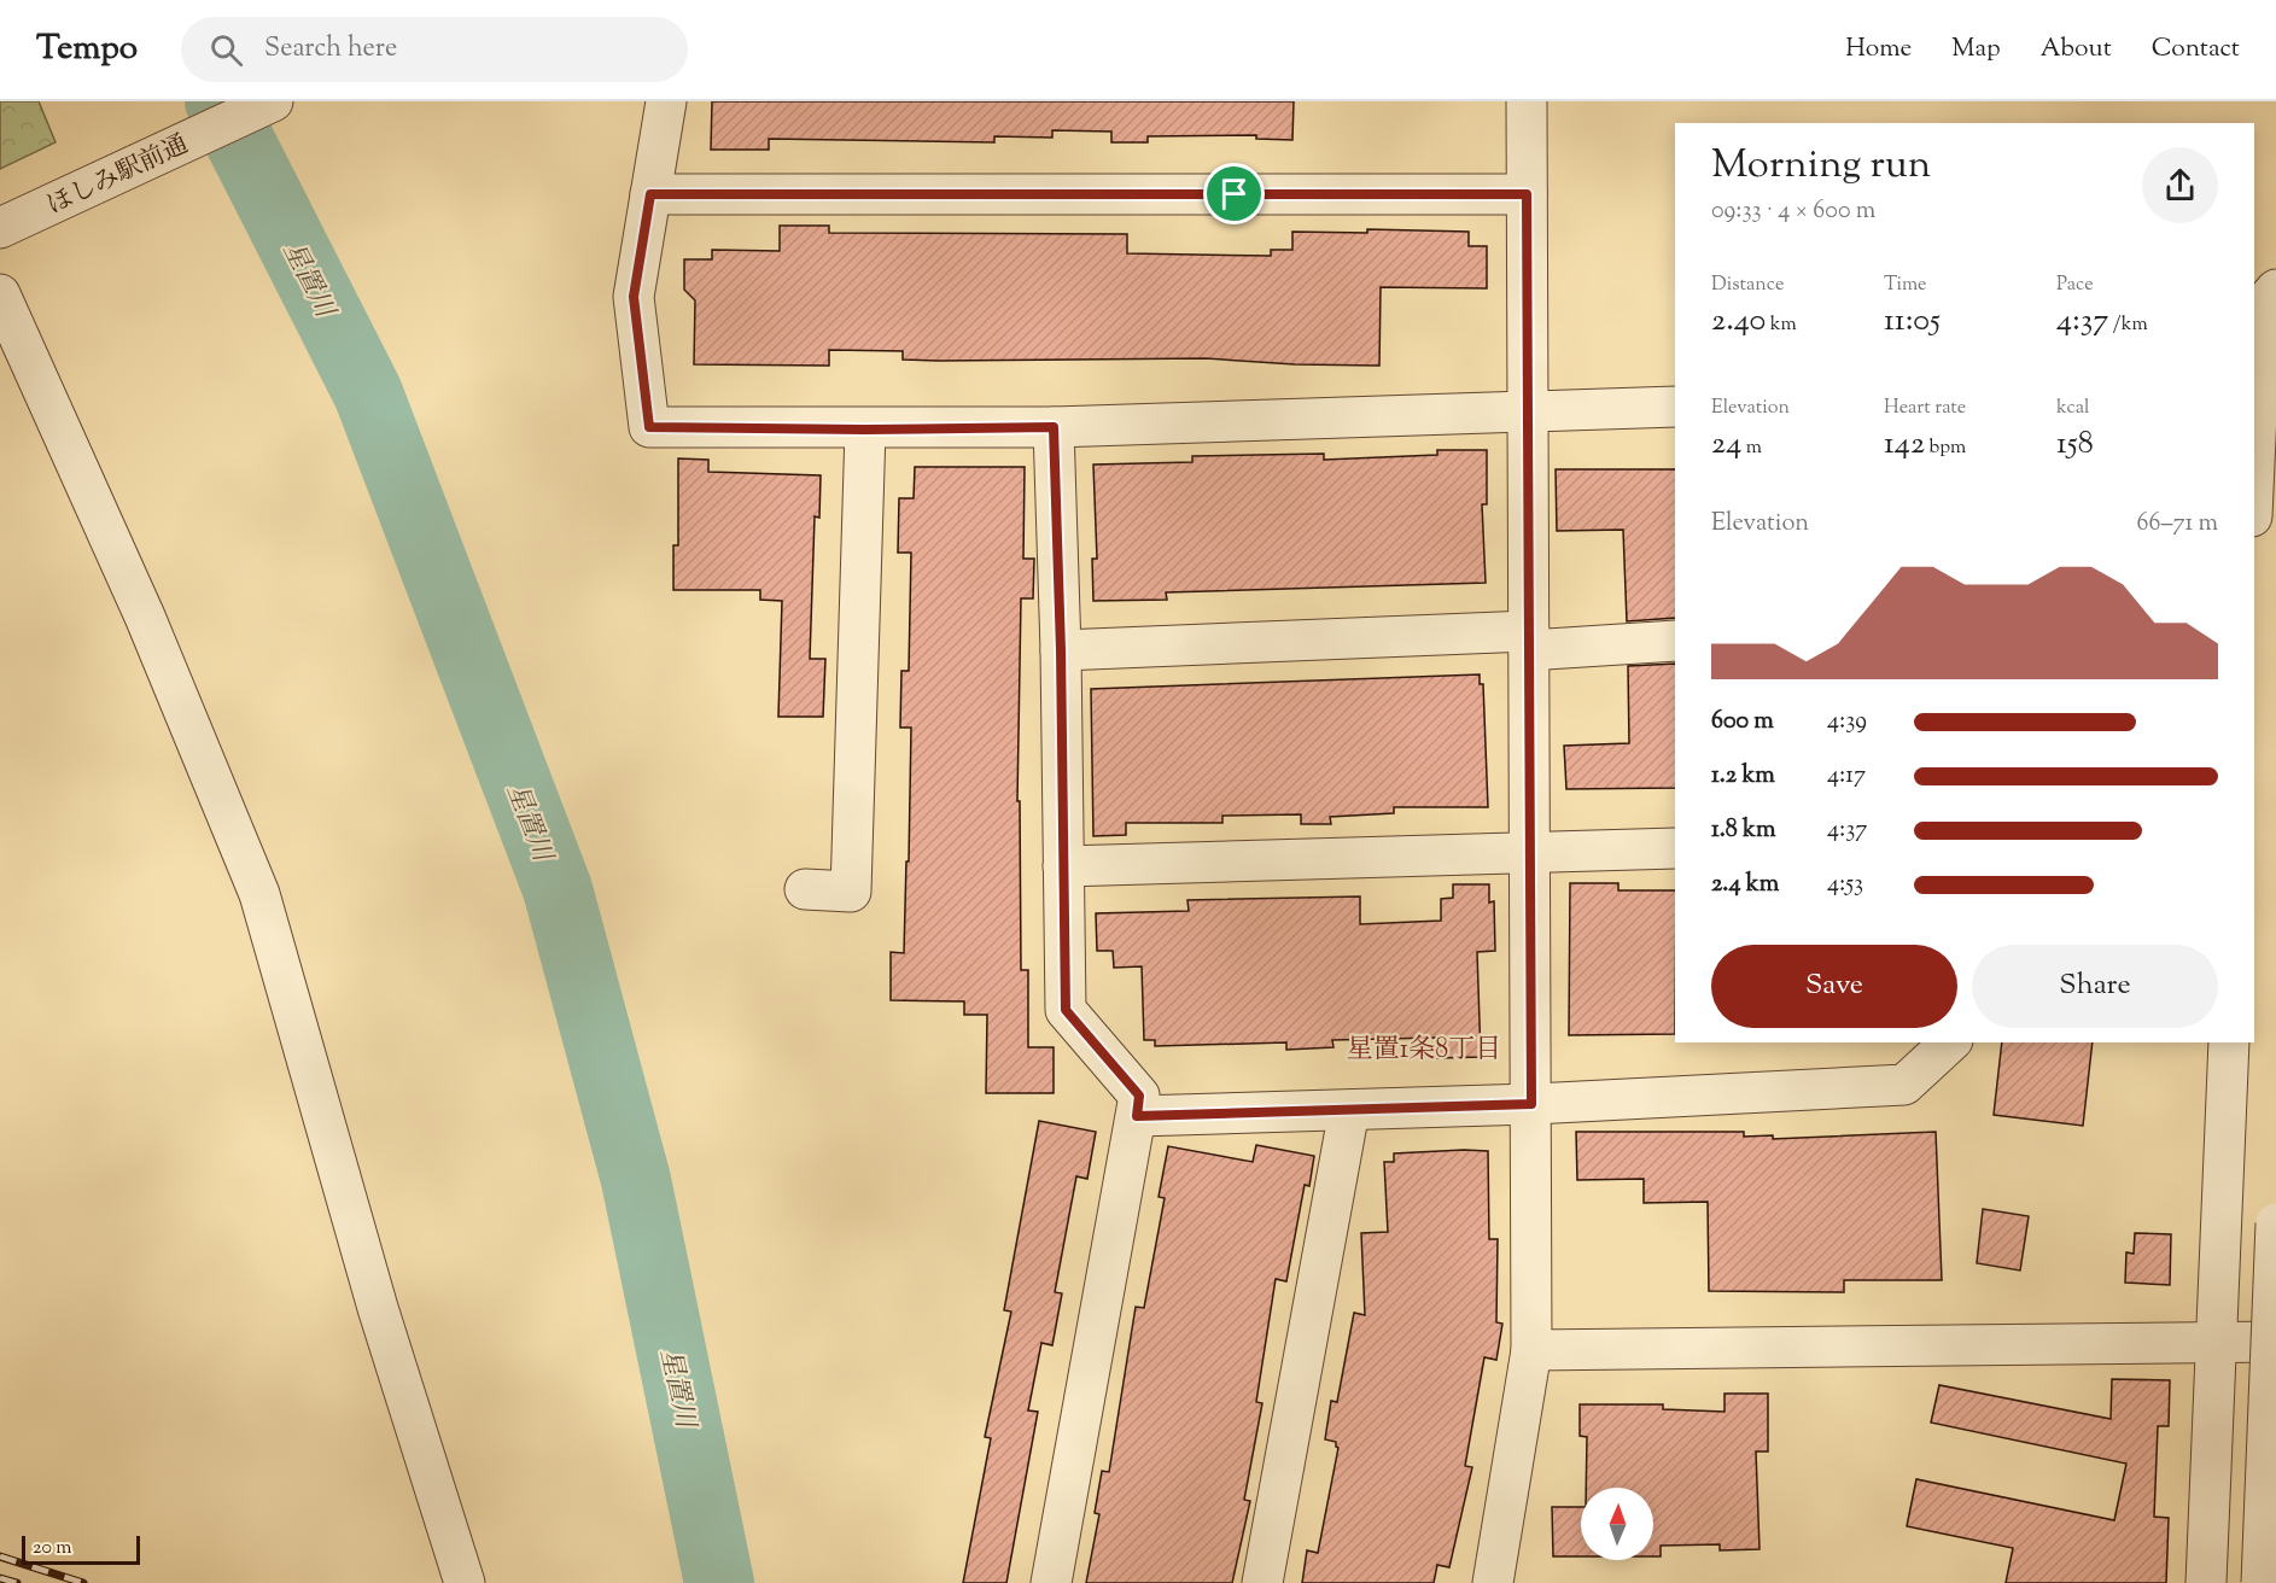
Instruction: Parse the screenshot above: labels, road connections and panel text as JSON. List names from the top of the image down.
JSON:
{
  "streets": {
    "street": ["ほしみ駅前通"]
  },
  "districts": ["星置1条8丁目"],
  "water": ["星置川"],
  "scale_bar": "20 m",
  "north": "top",
  "page": {
    "header": "Tempo",
    "search": "Search here",
    "nav": [
      "Home",
      "Map",
      "About",
      "Contact"
    ],
    "heading": ["Morning run", "09:33 · 4 × 600 m"],
    "stats": [
      ["Distance", "2.40 km"],
      ["Time", "11:05"],
      ["Pace", "4:37 /km"],
      ["Elevation", "24 m"],
      ["Heart rate", "142 bpm"],
      ["kcal", "158"]
    ],
    "chart": ["Elevation", "66–71 m"],
    "list": [
      {
        "name": "600 m",
        "note": "4:39"
      },
      {
        "name": "1.2 km",
        "note": "4:17"
      },
      {
        "name": "1.8 km",
        "note": "4:37"
      },
      {
        "name": "2.4 km",
        "note": "4:53"
      }
    ],
    "buttons": ["Save", "Share"],
    "scale": "20 m"
  }
}
